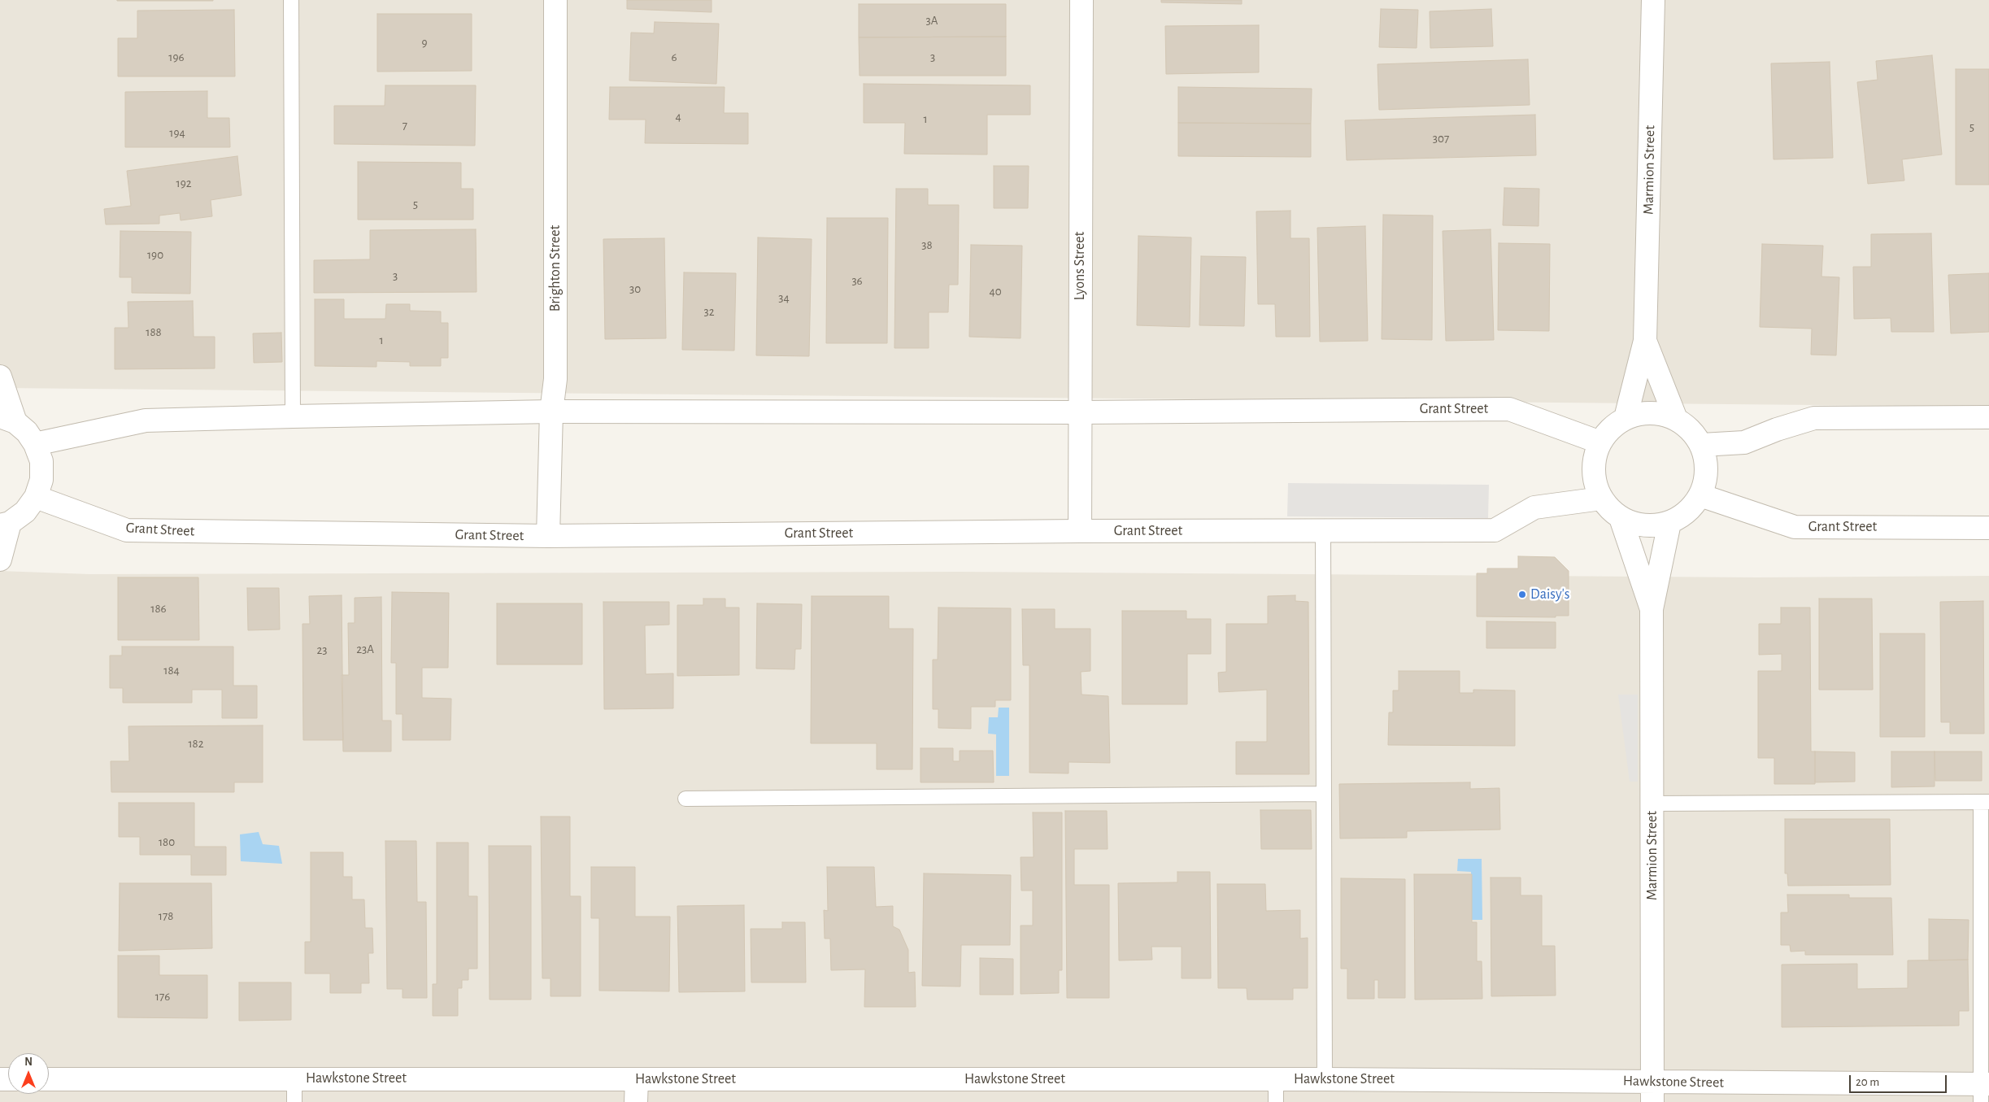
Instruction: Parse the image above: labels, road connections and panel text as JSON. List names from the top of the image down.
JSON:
{
  "streets": {
    "street": [
      "Marmion Street",
      "Lyons Street",
      "Brighton Street",
      "Grant Street",
      "Hawkstone Street"
    ]
  },
  "crossings": [
    ["Marmion Street", "Grant Street"],
    ["Marmion Street", "Hawkstone Street"],
    ["Lyons Street", "Grant Street"],
    ["Brighton Street", "Grant Street"]
  ],
  "places": ["Daisy's"],
  "house_numbers": [
    "3A",
    "9",
    "196",
    "6",
    "3",
    "4",
    "1",
    "7",
    "5",
    "194",
    "307",
    "192",
    "5",
    "38",
    "190",
    "3",
    "36",
    "30",
    "40",
    "34",
    "32",
    "188",
    "1",
    "186",
    "23A",
    "23",
    "184",
    "182",
    "180",
    "178",
    "176"
  ],
  "scale_bar": "20 m",
  "north": "top"
}
